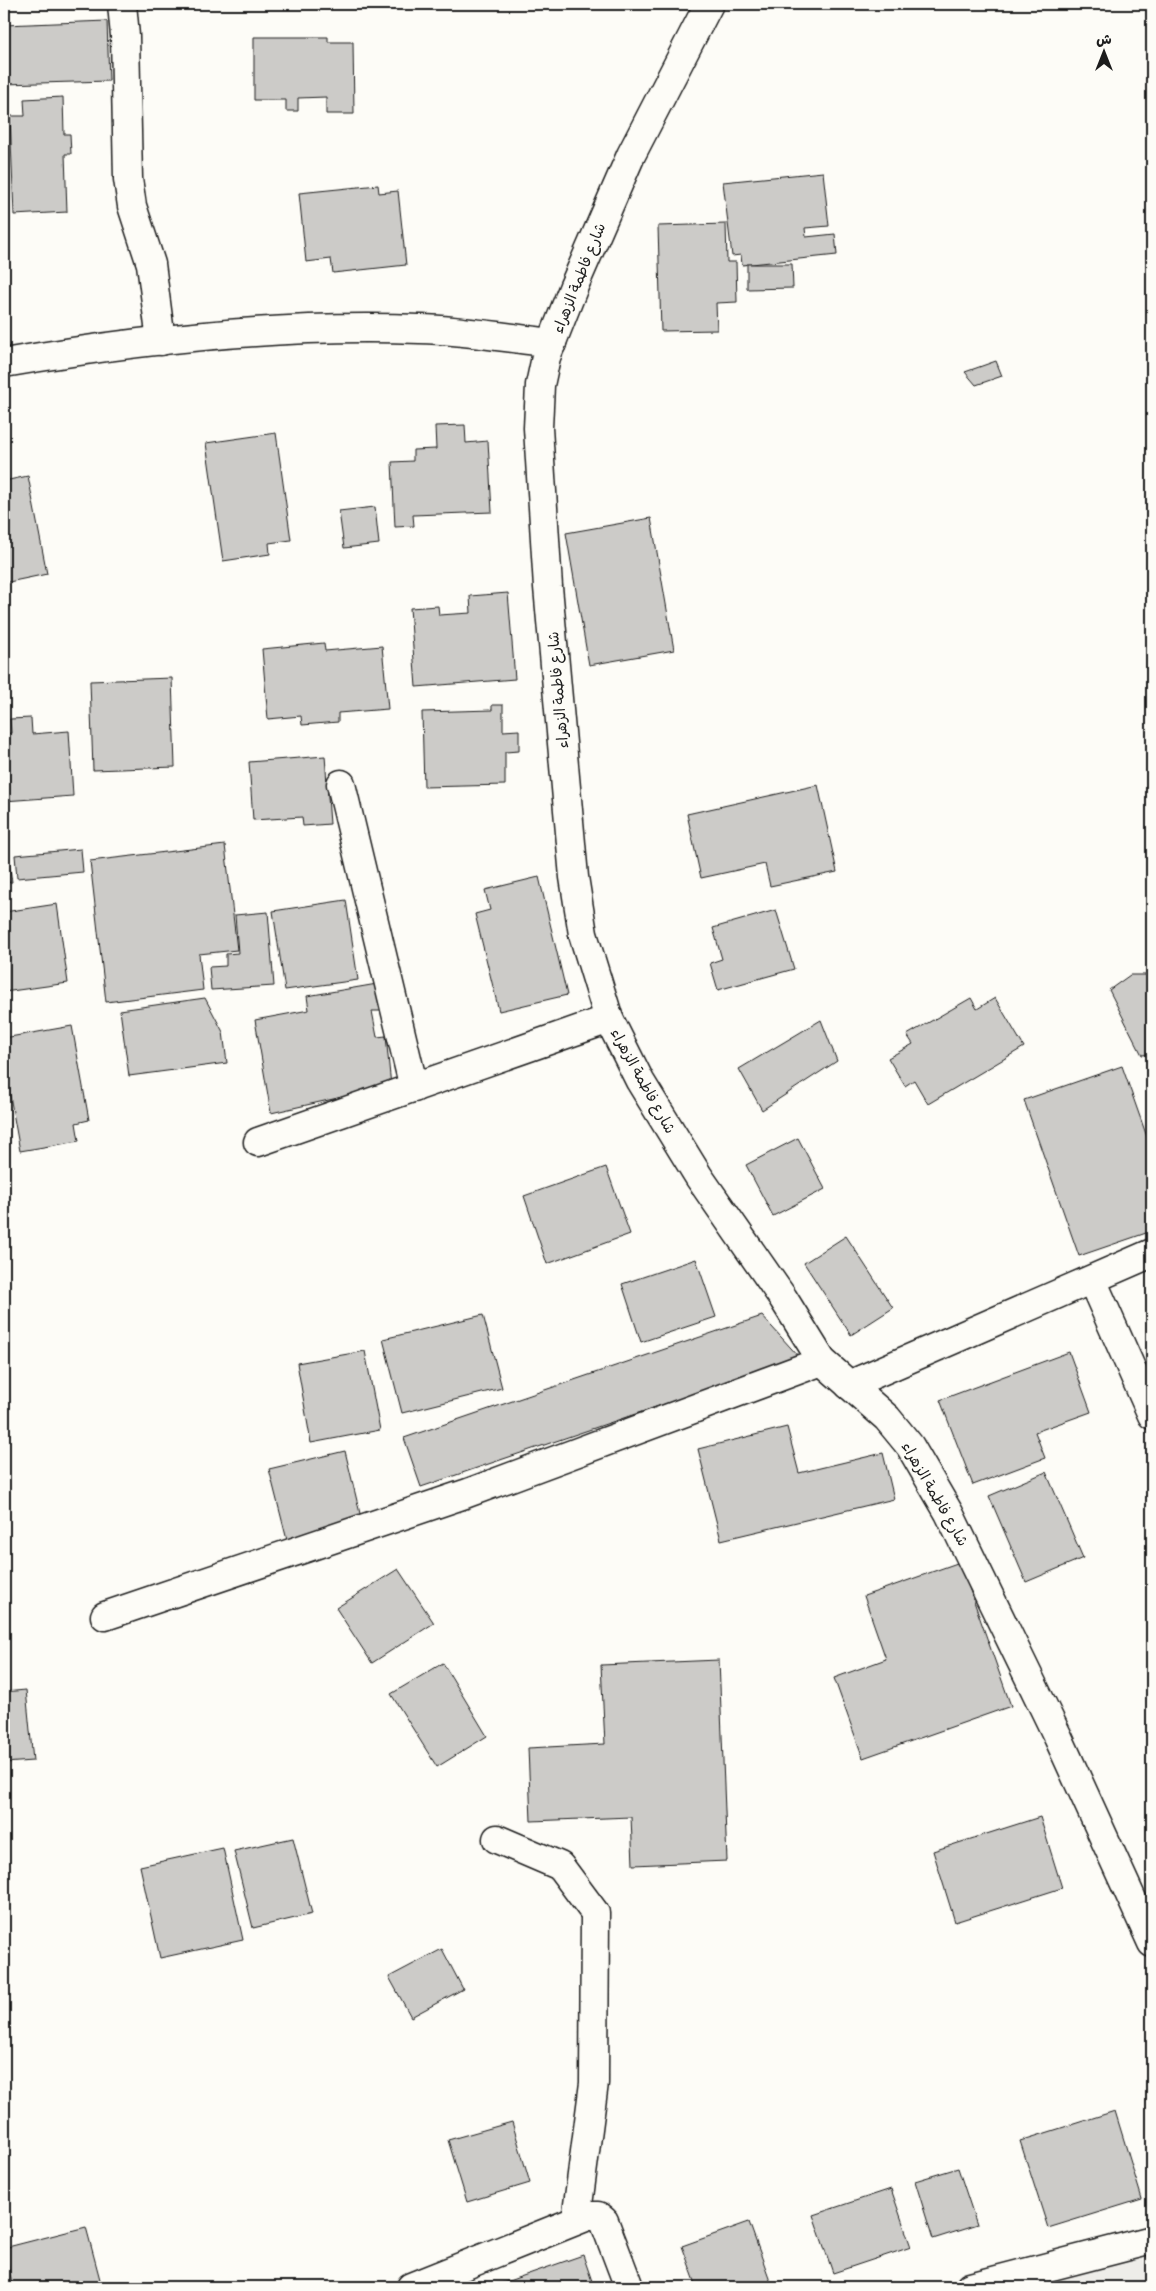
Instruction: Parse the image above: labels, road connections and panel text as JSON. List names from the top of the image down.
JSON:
{
  "streets": {
    "street": ["شارع فاطمة الزهراء"]
  },
  "north": "top"
}
